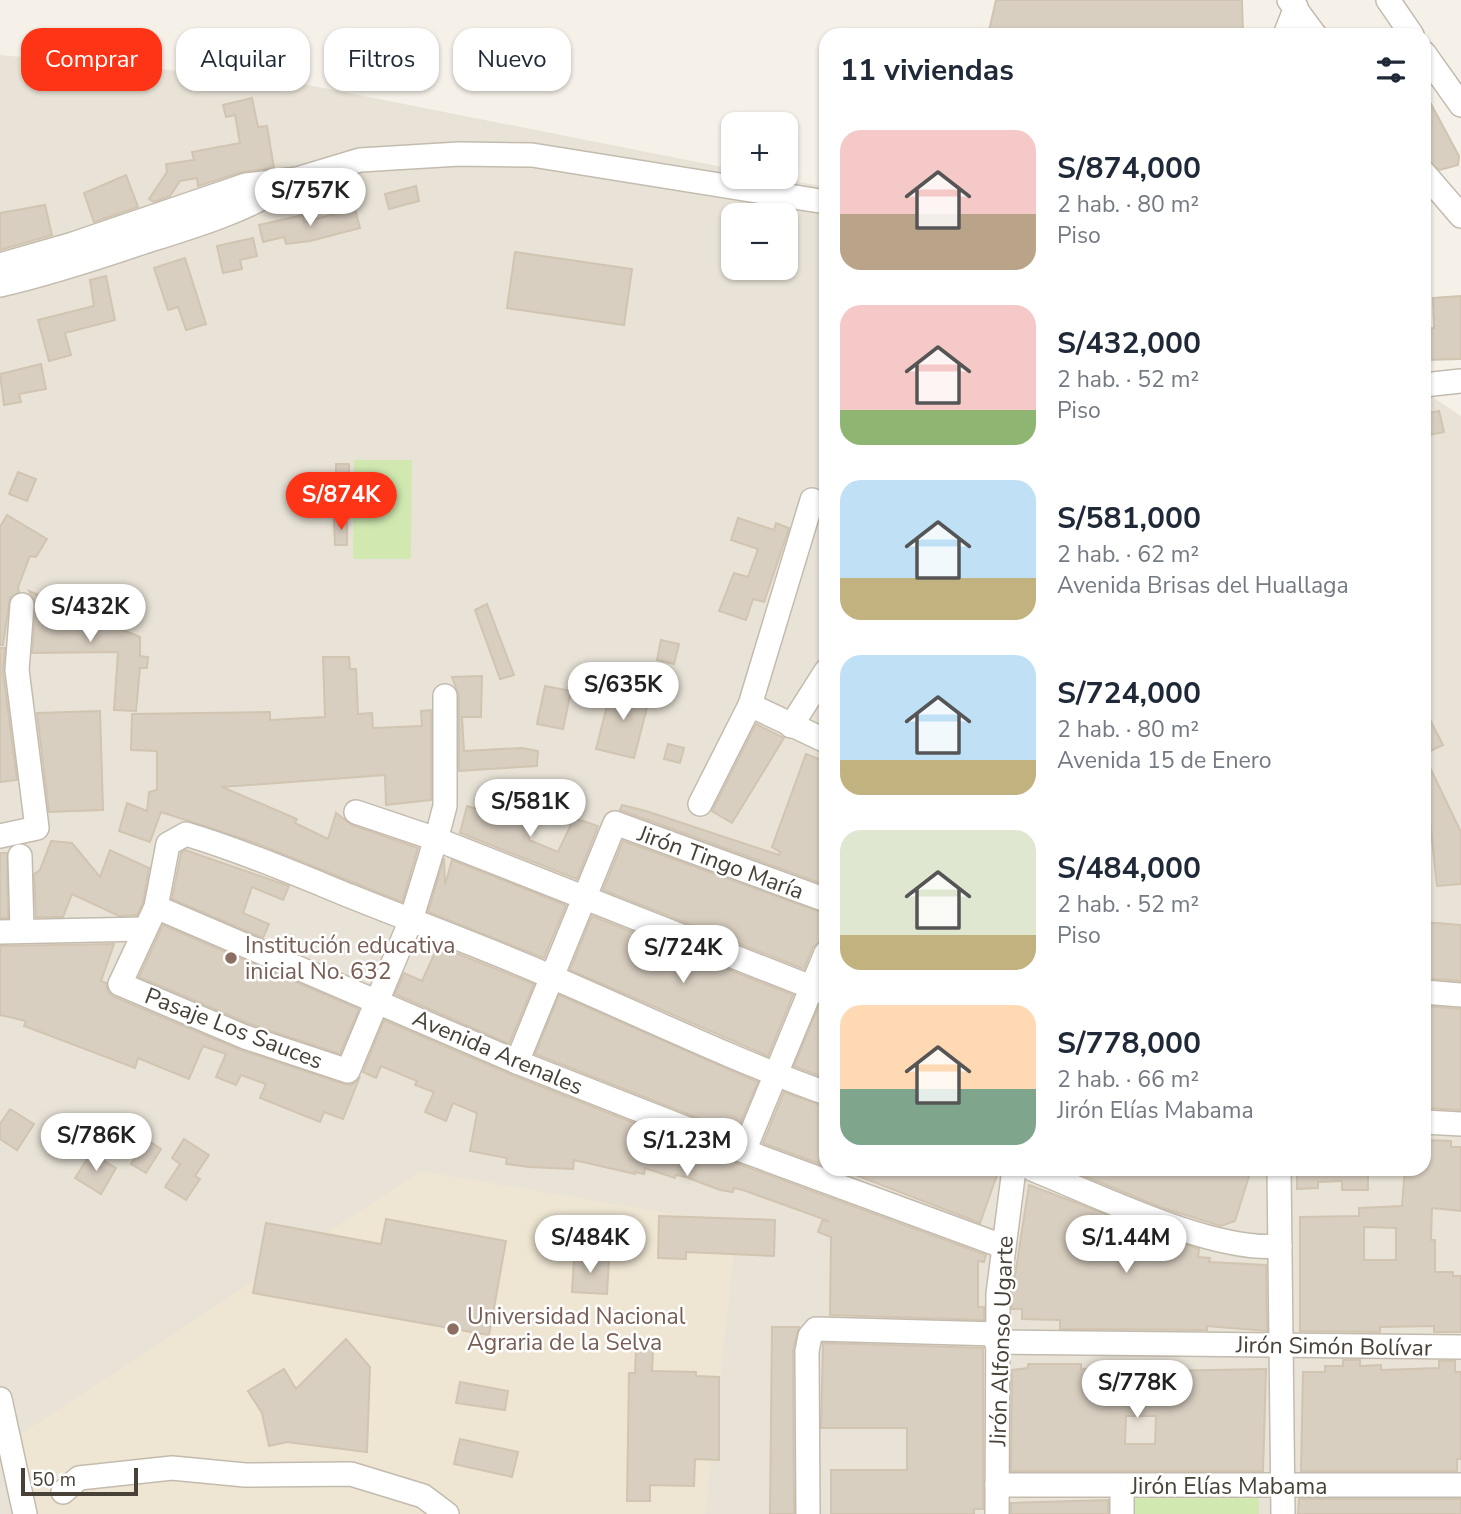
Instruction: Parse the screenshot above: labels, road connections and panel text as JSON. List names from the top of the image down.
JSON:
{
  "streets": {
    "street": [
      "Jirón Tingo María",
      "Pasaje Los Sauces",
      "Avenida Arenales",
      "Jirón Alfonso Ugarte",
      "Jirón Simón Bolívar",
      "Jirón Elías Mabama"
    ]
  },
  "crossings": [
    ["Pasaje Los Sauces", "Avenida Arenales"],
    ["Avenida Arenales", "Jirón Alfonso Ugarte"],
    ["Jirón Alfonso Ugarte", "Jirón Simón Bolívar"],
    ["Jirón Alfonso Ugarte", "Jirón Elías Mabama"]
  ],
  "places": ["Institución educativa inicial No. 632", "Universidad Nacional Agraria de la Selva"],
  "scale_bar": "50 m",
  "page": {
    "chip": [
      "Comprar",
      "Alquilar",
      "Filtros",
      "Nuevo"
    ],
    "heading": "11 viviendas",
    "map_buttons": ["+", "−"],
    "list": [
      {
        "name": "S/874,000",
        "note": "2 hab. · 80 m² · Piso"
      },
      {
        "name": "S/432,000",
        "note": "2 hab. · 52 m² · Piso"
      },
      {
        "name": "S/581,000",
        "note": "2 hab. · 62 m² · Avenida Brisas del Huallaga"
      },
      {
        "name": "S/724,000",
        "note": "2 hab. · 80 m² · Avenida 15 de Enero"
      },
      {
        "name": "S/484,000",
        "note": "2 hab. · 52 m² · Piso"
      },
      {
        "name": "S/778,000",
        "note": "2 hab. · 66 m² · Jirón Elías Mabama"
      }
    ],
    "price": [
      "S/757K",
      "S/874K",
      "S/432K",
      "S/635K",
      "S/581K",
      "S/724K",
      "S/786K",
      "S/1.23M",
      "S/484K",
      "S/1.44M",
      "S/778K"
    ],
    "scale": "50 m"
  }
}
